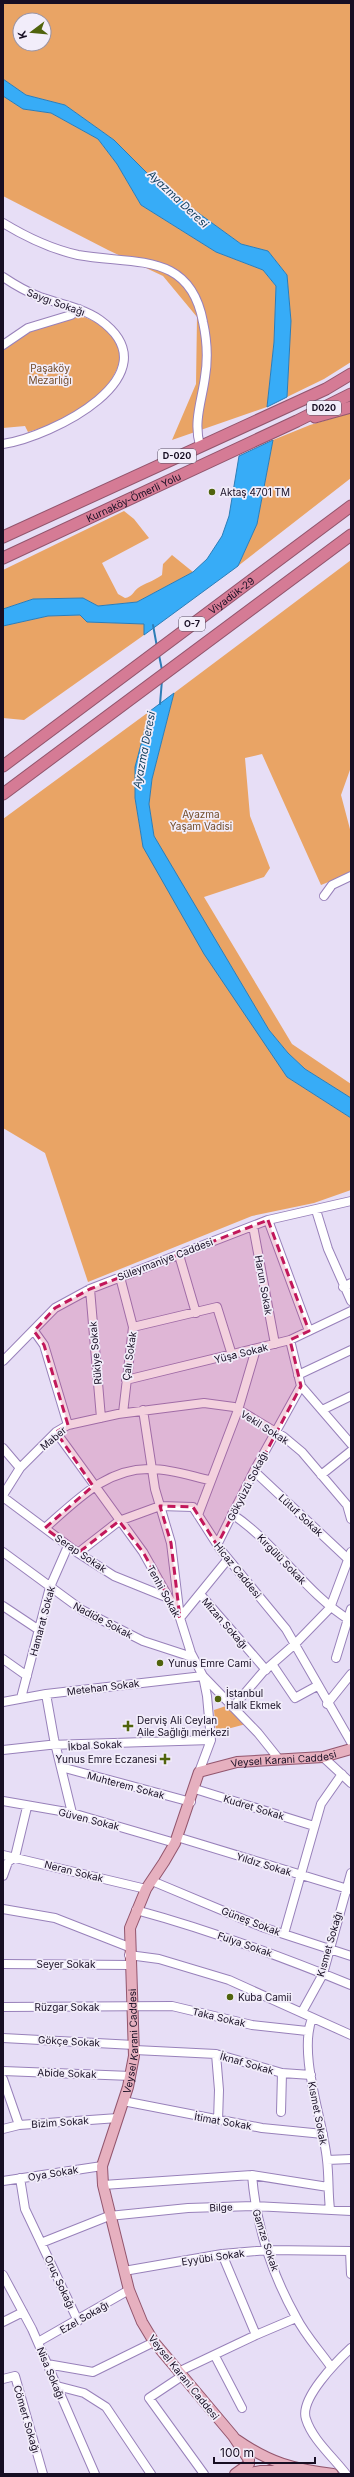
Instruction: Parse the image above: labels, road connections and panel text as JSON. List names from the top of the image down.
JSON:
{
  "streets": {
    "highway": [
      "D020",
      "D-020",
      "Kurnaköy-Ömerli Yolu",
      "Viyadük-29",
      "O-7"
    ],
    "main road": ["Veysel Karani Caddesi"],
    "street": [
      "Saygı Sokağı",
      "Süleymaniye Caddesi",
      "Harun Sokak",
      "Rükiye Sokak",
      "Yüşa Sokak",
      "Çalı Sokak",
      "Vekil Sokak",
      "Maber",
      "Gökyüzü Sokağı",
      "Lütuf Sokak",
      "Serap Sokak",
      "Kırgülü Sokak",
      "Hicaz Caddesi",
      "Tenhi Sokak",
      "Nadide Sokak",
      "Hamarat Sokak",
      "Mizan Sokağı",
      "Metehan Sokak",
      "İkbal Sokak",
      "Muhterem Sokak",
      "Kudret Sokak",
      "Güven Sokak",
      "Yıldız Sokak",
      "Neran Sokak",
      "Güneş Sokak",
      "Fulya Sokak",
      "Kısmet Sokağı",
      "Seyer Sokak",
      "Rüzgar Sokak",
      "Taka Sokak",
      "Gökçe Sokak",
      "İknaf Sokak",
      "Abide Sokak",
      "Kısmet Sokak",
      "İtimat Sokak",
      "Bizim Sokak",
      "Oya Sokak",
      "Bilge",
      "Gamze Sokak",
      "Eyyübi Sokak",
      "Oruç Sokağı",
      "Ezel Sokağı",
      "Nisa Sokağı",
      "Cömert Sokağı"
    ]
  },
  "crossings": [
    ["Süleymaniye Caddesi", "Harun Sokak"],
    ["Süleymaniye Caddesi", "Rükiye Sokak"],
    ["Süleymaniye Caddesi", "Çalı Sokak"],
    ["Harun Sokak", "Yüşa Sokak"],
    ["Rükiye Sokak", "Maber"],
    ["Yüşa Sokak", "Çalı Sokak"],
    ["Çalı Sokak", "Vekil Sokak"],
    ["Çalı Sokak", "Maber"],
    ["Vekil Sokak", "Maber"],
    ["Vekil Sokak", "Gökyüzü Sokağı"],
    ["Maber", "Serap Sokak"],
    ["Maber", "Tenhi Sokak"],
    ["Gökyüzü Sokağı", "Lütuf Sokak"],
    ["Gökyüzü Sokağı", "Kırgülü Sokak"],
    ["Gökyüzü Sokağı", "Hicaz Caddesi"],
    ["Serap Sokak", "Tenhi Sokak"],
    ["Serap Sokak", "Hamarat Sokak"],
    ["Hicaz Caddesi", "Mizan Sokağı"],
    ["Tenhi Sokak", "Nadide Sokak"],
    ["Tenhi Sokak", "Metehan Sokak"],
    ["Tenhi Sokak", "İkbal Sokak"],
    ["Tenhi Sokak", "Veysel Karani Caddesi"],
    ["Nadide Sokak", "Hamarat Sokak"],
    ["Hamarat Sokak", "Metehan Sokak"],
    ["Veysel Karani Caddesi", "Muhterem Sokak"],
    ["Veysel Karani Caddesi", "Kudret Sokak"],
    ["Veysel Karani Caddesi", "Güven Sokak"],
    ["Veysel Karani Caddesi", "Yıldız Sokak"],
    ["Veysel Karani Caddesi", "Neran Sokak"],
    ["Veysel Karani Caddesi", "Güneş Sokak"],
    ["Veysel Karani Caddesi", "Fulya Sokak"],
    ["Veysel Karani Caddesi", "Seyer Sokak"],
    ["Veysel Karani Caddesi", "Rüzgar Sokak"],
    ["Veysel Karani Caddesi", "Taka Sokak"],
    ["Veysel Karani Caddesi", "Gökçe Sokak"],
    ["Veysel Karani Caddesi", "İknaf Sokak"],
    ["Veysel Karani Caddesi", "Abide Sokak"],
    ["Veysel Karani Caddesi", "İtimat Sokak"],
    ["Veysel Karani Caddesi", "Bizim Sokak"],
    ["Veysel Karani Caddesi", "Oya Sokak"],
    ["Veysel Karani Caddesi", "Bilge"],
    ["Veysel Karani Caddesi", "Eyyübi Sokak"],
    ["Veysel Karani Caddesi", "Oruç Sokağı"],
    ["Veysel Karani Caddesi", "Ezel Sokağı"],
    ["Güven Sokak", "Yıldız Sokak"],
    ["Yıldız Sokak", "Kısmet Sokağı"],
    ["Neran Sokak", "Güneş Sokak"],
    ["Güneş Sokak", "Kısmet Sokağı"],
    ["Fulya Sokak", "Kısmet Sokağı"],
    ["Rüzgar Sokak", "Taka Sokak"],
    ["Taka Sokak", "Kısmet Sokak"],
    ["Gökçe Sokak", "İknaf Sokak"],
    ["İknaf Sokak", "Kısmet Sokak"],
    ["Kısmet Sokak", "İtimat Sokak"],
    ["Kısmet Sokak", "Bilge"],
    ["Oya Sokak", "Oruç Sokağı"],
    ["Bilge", "Gamze Sokak"],
    ["Bilge", "Oruç Sokağı"],
    ["Gamze Sokak", "Eyyübi Sokak"],
    ["Oruç Sokağı", "Ezel Sokağı"],
    ["Ezel Sokağı", "Nisa Sokağı"]
  ],
  "water": ["Ayazma Deresi"],
  "parks": ["Paşaköy Mezarlığı", "Ayazma Yaşam Vadisi"],
  "places": {
    "other": [
      "Aktaş 4701 TM",
      "Yunus Emre Cami",
      "İstanbul Halk Ekmek",
      "Kuba Camii"
    ],
    "health": ["Derviş Ali Ceylan Aile Sağlığı merkezi", "Yunus Emre Eczanesi"]
  },
  "scale_bar": "100 m",
  "north": "left"
}
